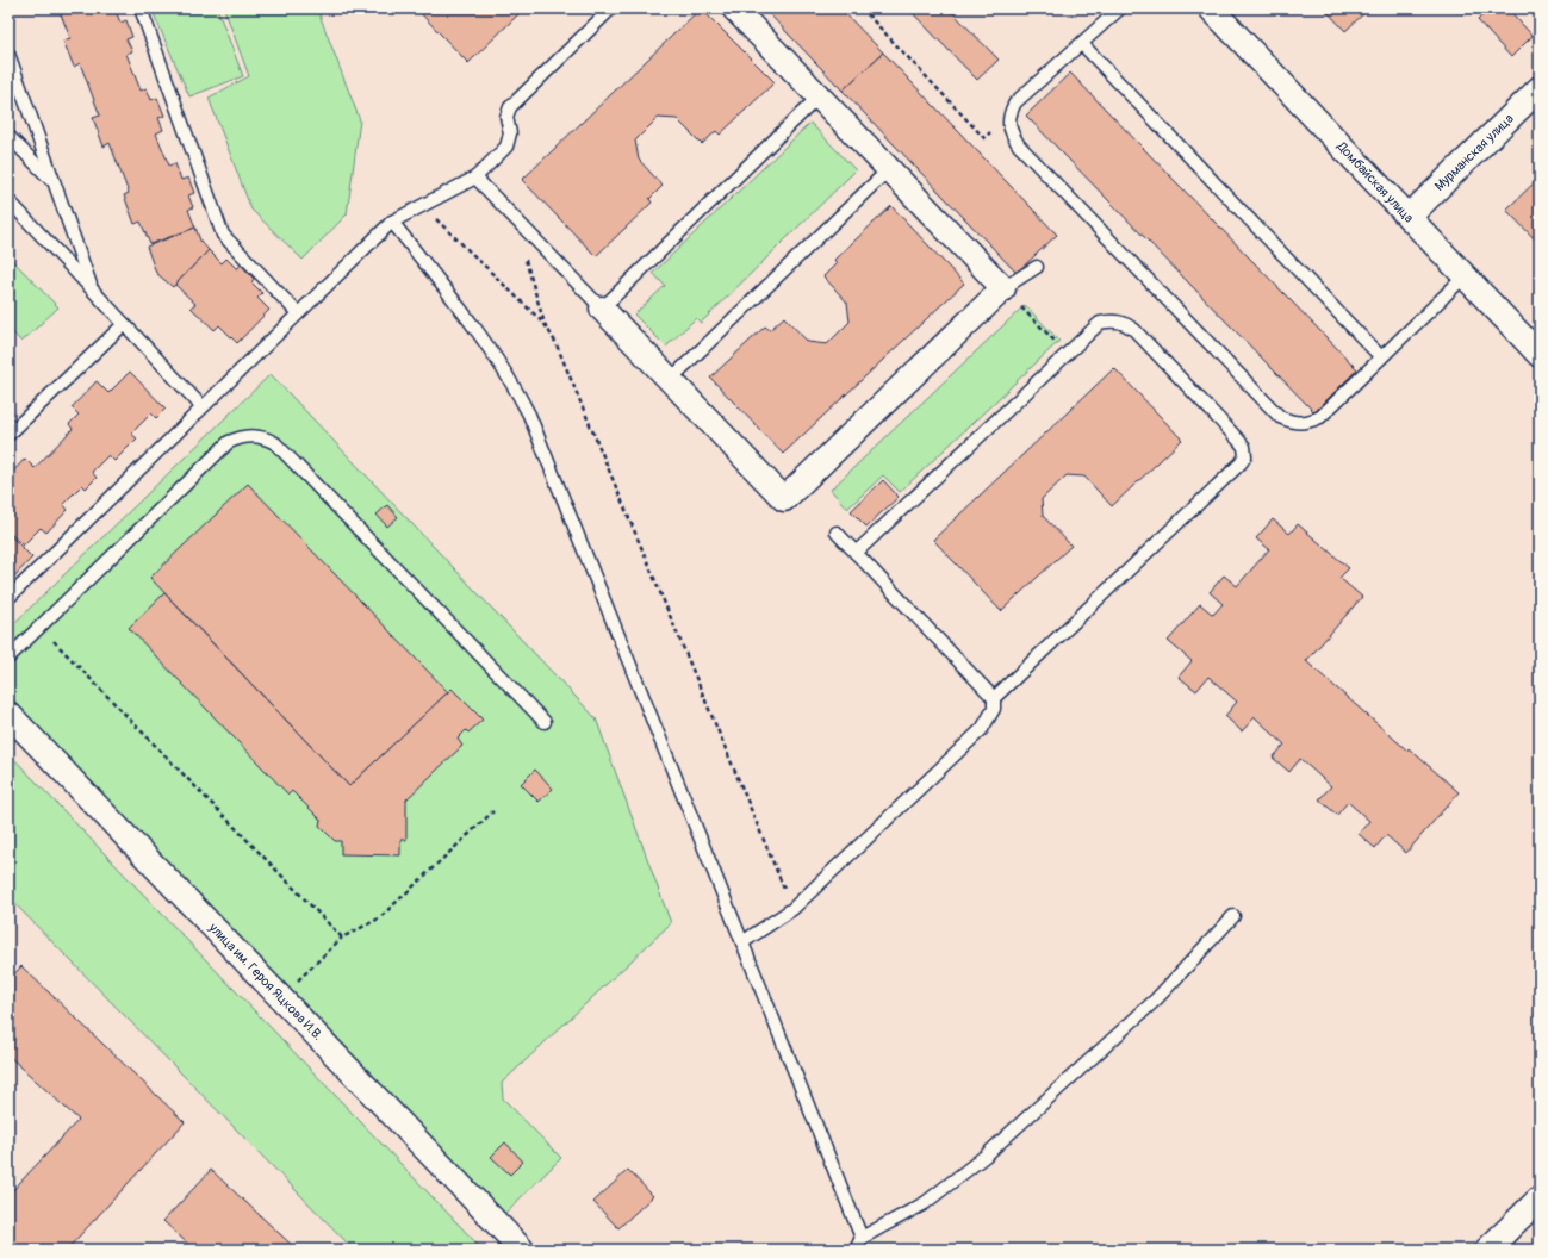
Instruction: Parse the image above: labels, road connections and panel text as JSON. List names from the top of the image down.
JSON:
{
  "streets": {
    "street": ["Мурманская улица", "Домбайская улица", "улица им. Героя Яцкова И.В."]
  },
  "crossings": [
    ["Мурманская улица", "Домбайская улица"]
  ]
}
